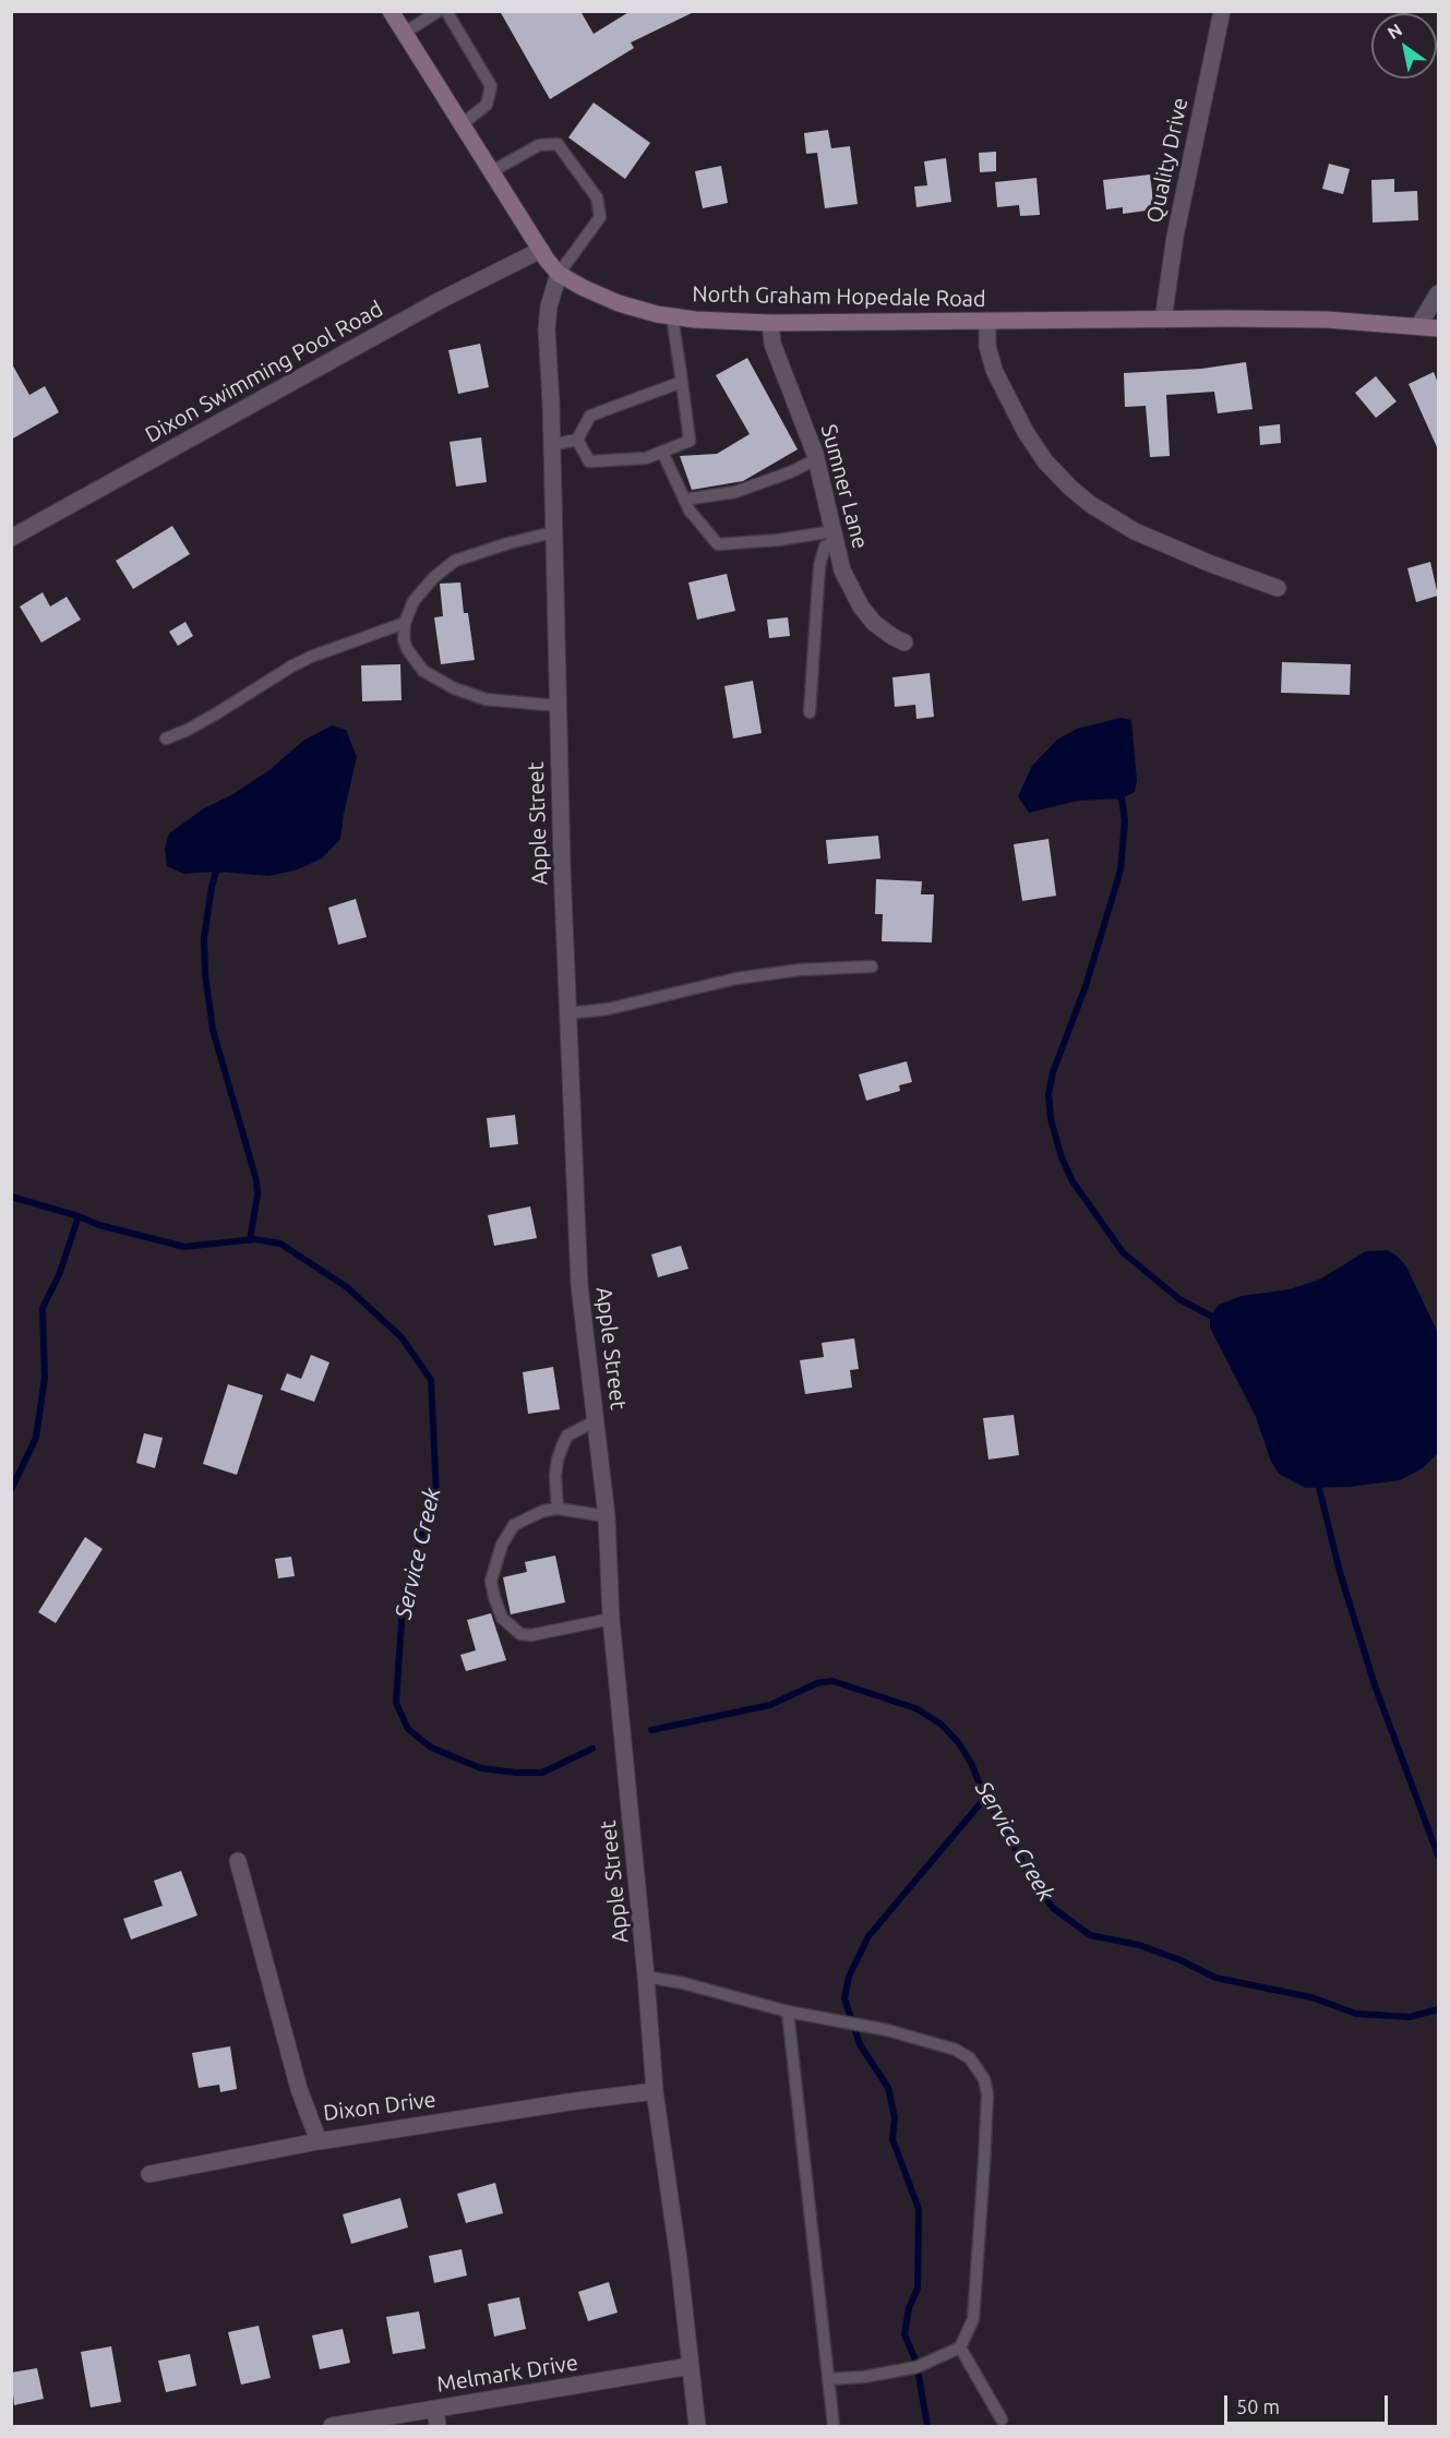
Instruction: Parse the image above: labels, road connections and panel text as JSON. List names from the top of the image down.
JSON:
{
  "streets": {
    "street": [
      "Quality Drive",
      "North Graham Hopedale Road",
      "Dixon Swimming Pool Road",
      "Sumner Lane",
      "Apple Street",
      "Dixon Drive",
      "Melmark Drive"
    ]
  },
  "crossings": [
    ["Quality Drive", "North Graham Hopedale Road"],
    ["North Graham Hopedale Road", "Dixon Swimming Pool Road"],
    ["North Graham Hopedale Road", "Sumner Lane"],
    ["North Graham Hopedale Road", "Apple Street"],
    ["Apple Street", "Dixon Drive"],
    ["Apple Street", "Melmark Drive"]
  ],
  "water": ["Service Creek"],
  "scale_bar": "50 m",
  "north": "top left"
}
